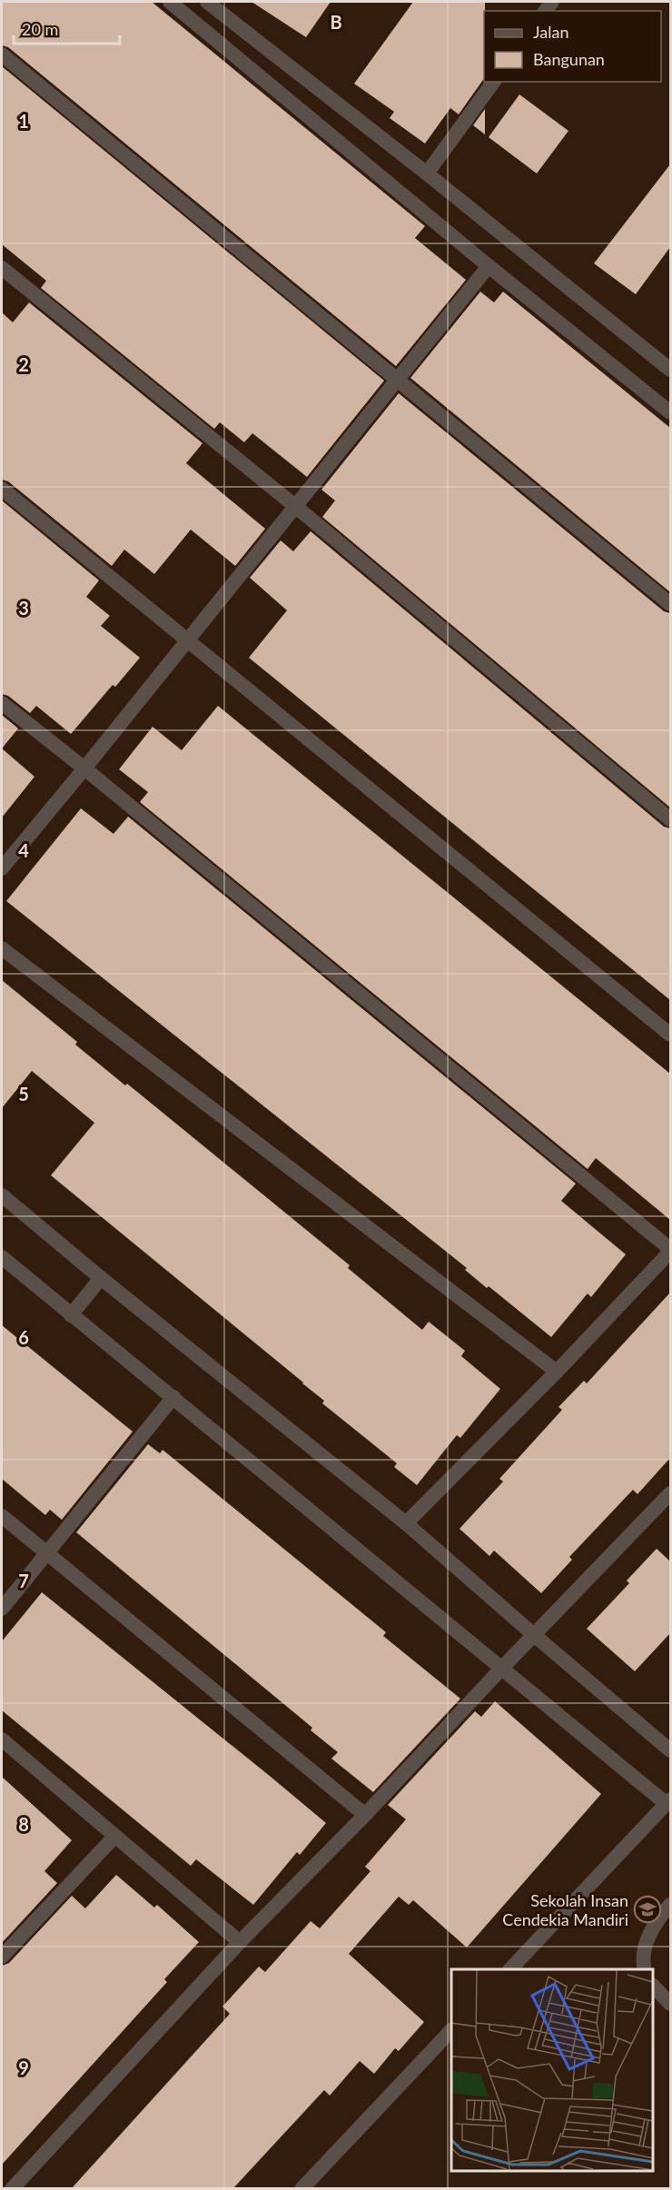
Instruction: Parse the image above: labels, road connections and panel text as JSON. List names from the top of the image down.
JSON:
{
  "places": {
    "school or university": ["Sekolah Insan Cendekia Mandiri"]
  },
  "legend": ["Jalan", "Bangunan"],
  "scale_bar": "20 m",
  "grid": {
    "columns": ["B"],
    "rows": [
      "1",
      "2",
      "3",
      "4",
      "5",
      "6",
      "7",
      "8",
      "9"
    ]
  }
}
